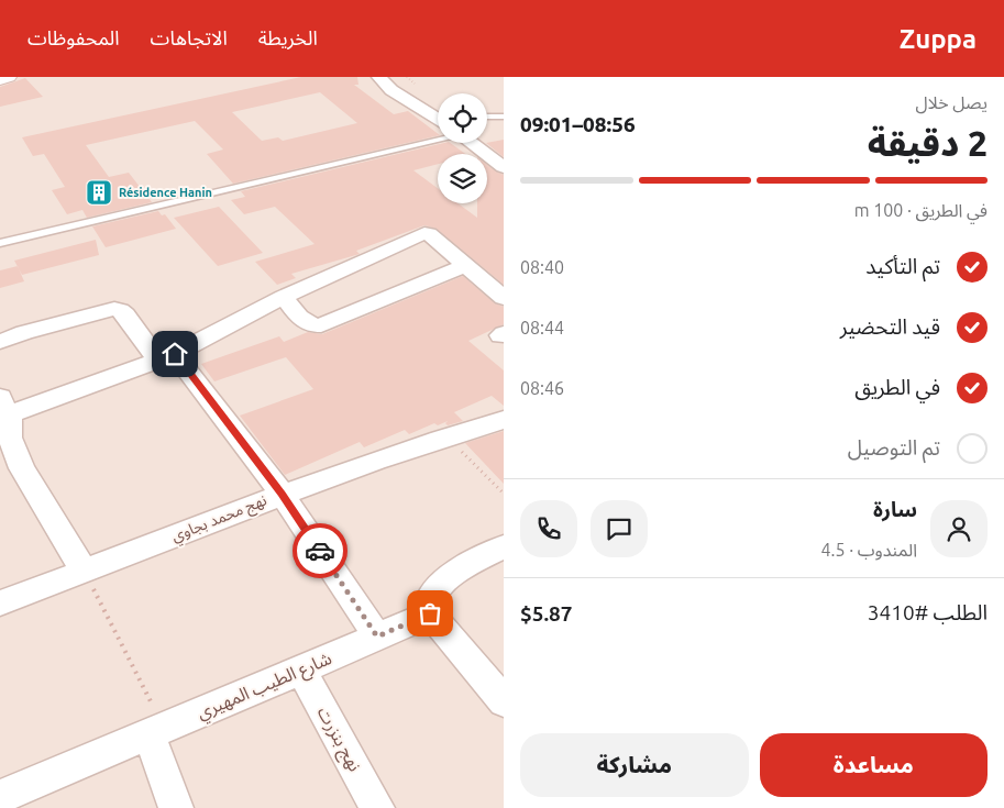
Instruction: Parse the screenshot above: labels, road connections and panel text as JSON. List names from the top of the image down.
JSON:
{
  "streets": {
    "street": ["نهج محمد بجاوي", "شارع الطيب المهيري", "نهج بنزرت"]
  },
  "crossings": [
    ["شارع الطيب المهيري", "نهج بنزرت"]
  ],
  "places": {
    "building": ["Résidence Hanin"]
  },
  "page": {
    "header": "Zuppa",
    "nav": ["الخريطة", "الاتجاهات", "المحفوظات"],
    "heading": ["2 دقيقة", "يصل خلال", "08:56–09:01"],
    "panel": [
      "سارة",
      "المندوب · 4.5",
      "الطلب #3410",
      "$5.87"
    ],
    "bar": "في الطريق · 100 m",
    "list": [
      ["تم التأكيد", "08:40"],
      ["قيد التحضير", "08:44"],
      ["في الطريق", "08:46"],
      "تم التوصيل"
    ],
    "buttons": ["مساعدة", "مشاركة"]
  }
}
